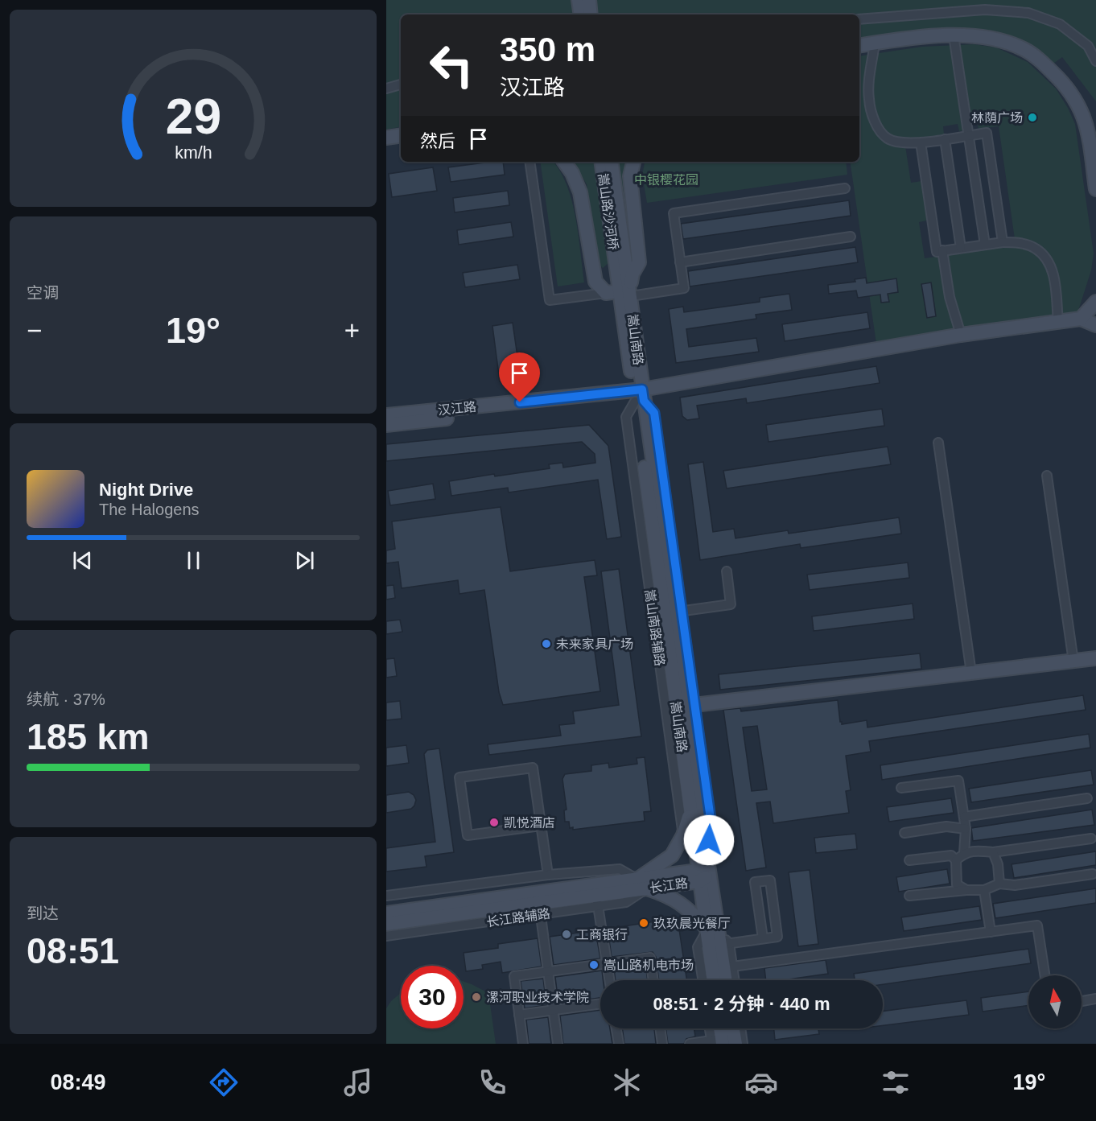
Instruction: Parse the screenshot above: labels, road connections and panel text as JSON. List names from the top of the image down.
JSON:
{
  "streets": {
    "street": [
      "嵩山路沙河桥",
      "嵩山南路",
      "汉江路",
      "嵩山南路辅路",
      "长江路",
      "长江路辅路"
    ]
  },
  "crossings": [
    ["嵩山路沙河桥", "嵩山南路"],
    ["嵩山南路", "汉江路"],
    ["嵩山南路", "嵩山南路辅路"],
    ["嵩山南路", "长江路"],
    ["汉江路", "嵩山南路辅路"],
    ["长江路", "长江路辅路"]
  ],
  "parks": ["中银樱花园"],
  "places": [
    "林荫广场",
    "未来家具广场",
    "凯悦酒店",
    "玖玖晨光餐厅",
    "工商银行",
    "嵩山路机电市场",
    "漯河职业技术学院"
  ],
  "north": "top",
  "page": {
    "turn": ["350 m", "汉江路"],
    "then": "然后",
    "tile": [
      "空调",
      ["续航 · 37%", "185 km"],
      ["到达", "08:51"]
    ],
    "heat": ["−", "19°", "+"],
    "song": ["Night Drive", "The Halogens"],
    "limit": "30",
    "trip": "08:51 · 2 分钟 · 440 m",
    "tabs": ["08:49", "19°"],
    "gauge": ["29", "km/h"]
  }
}
